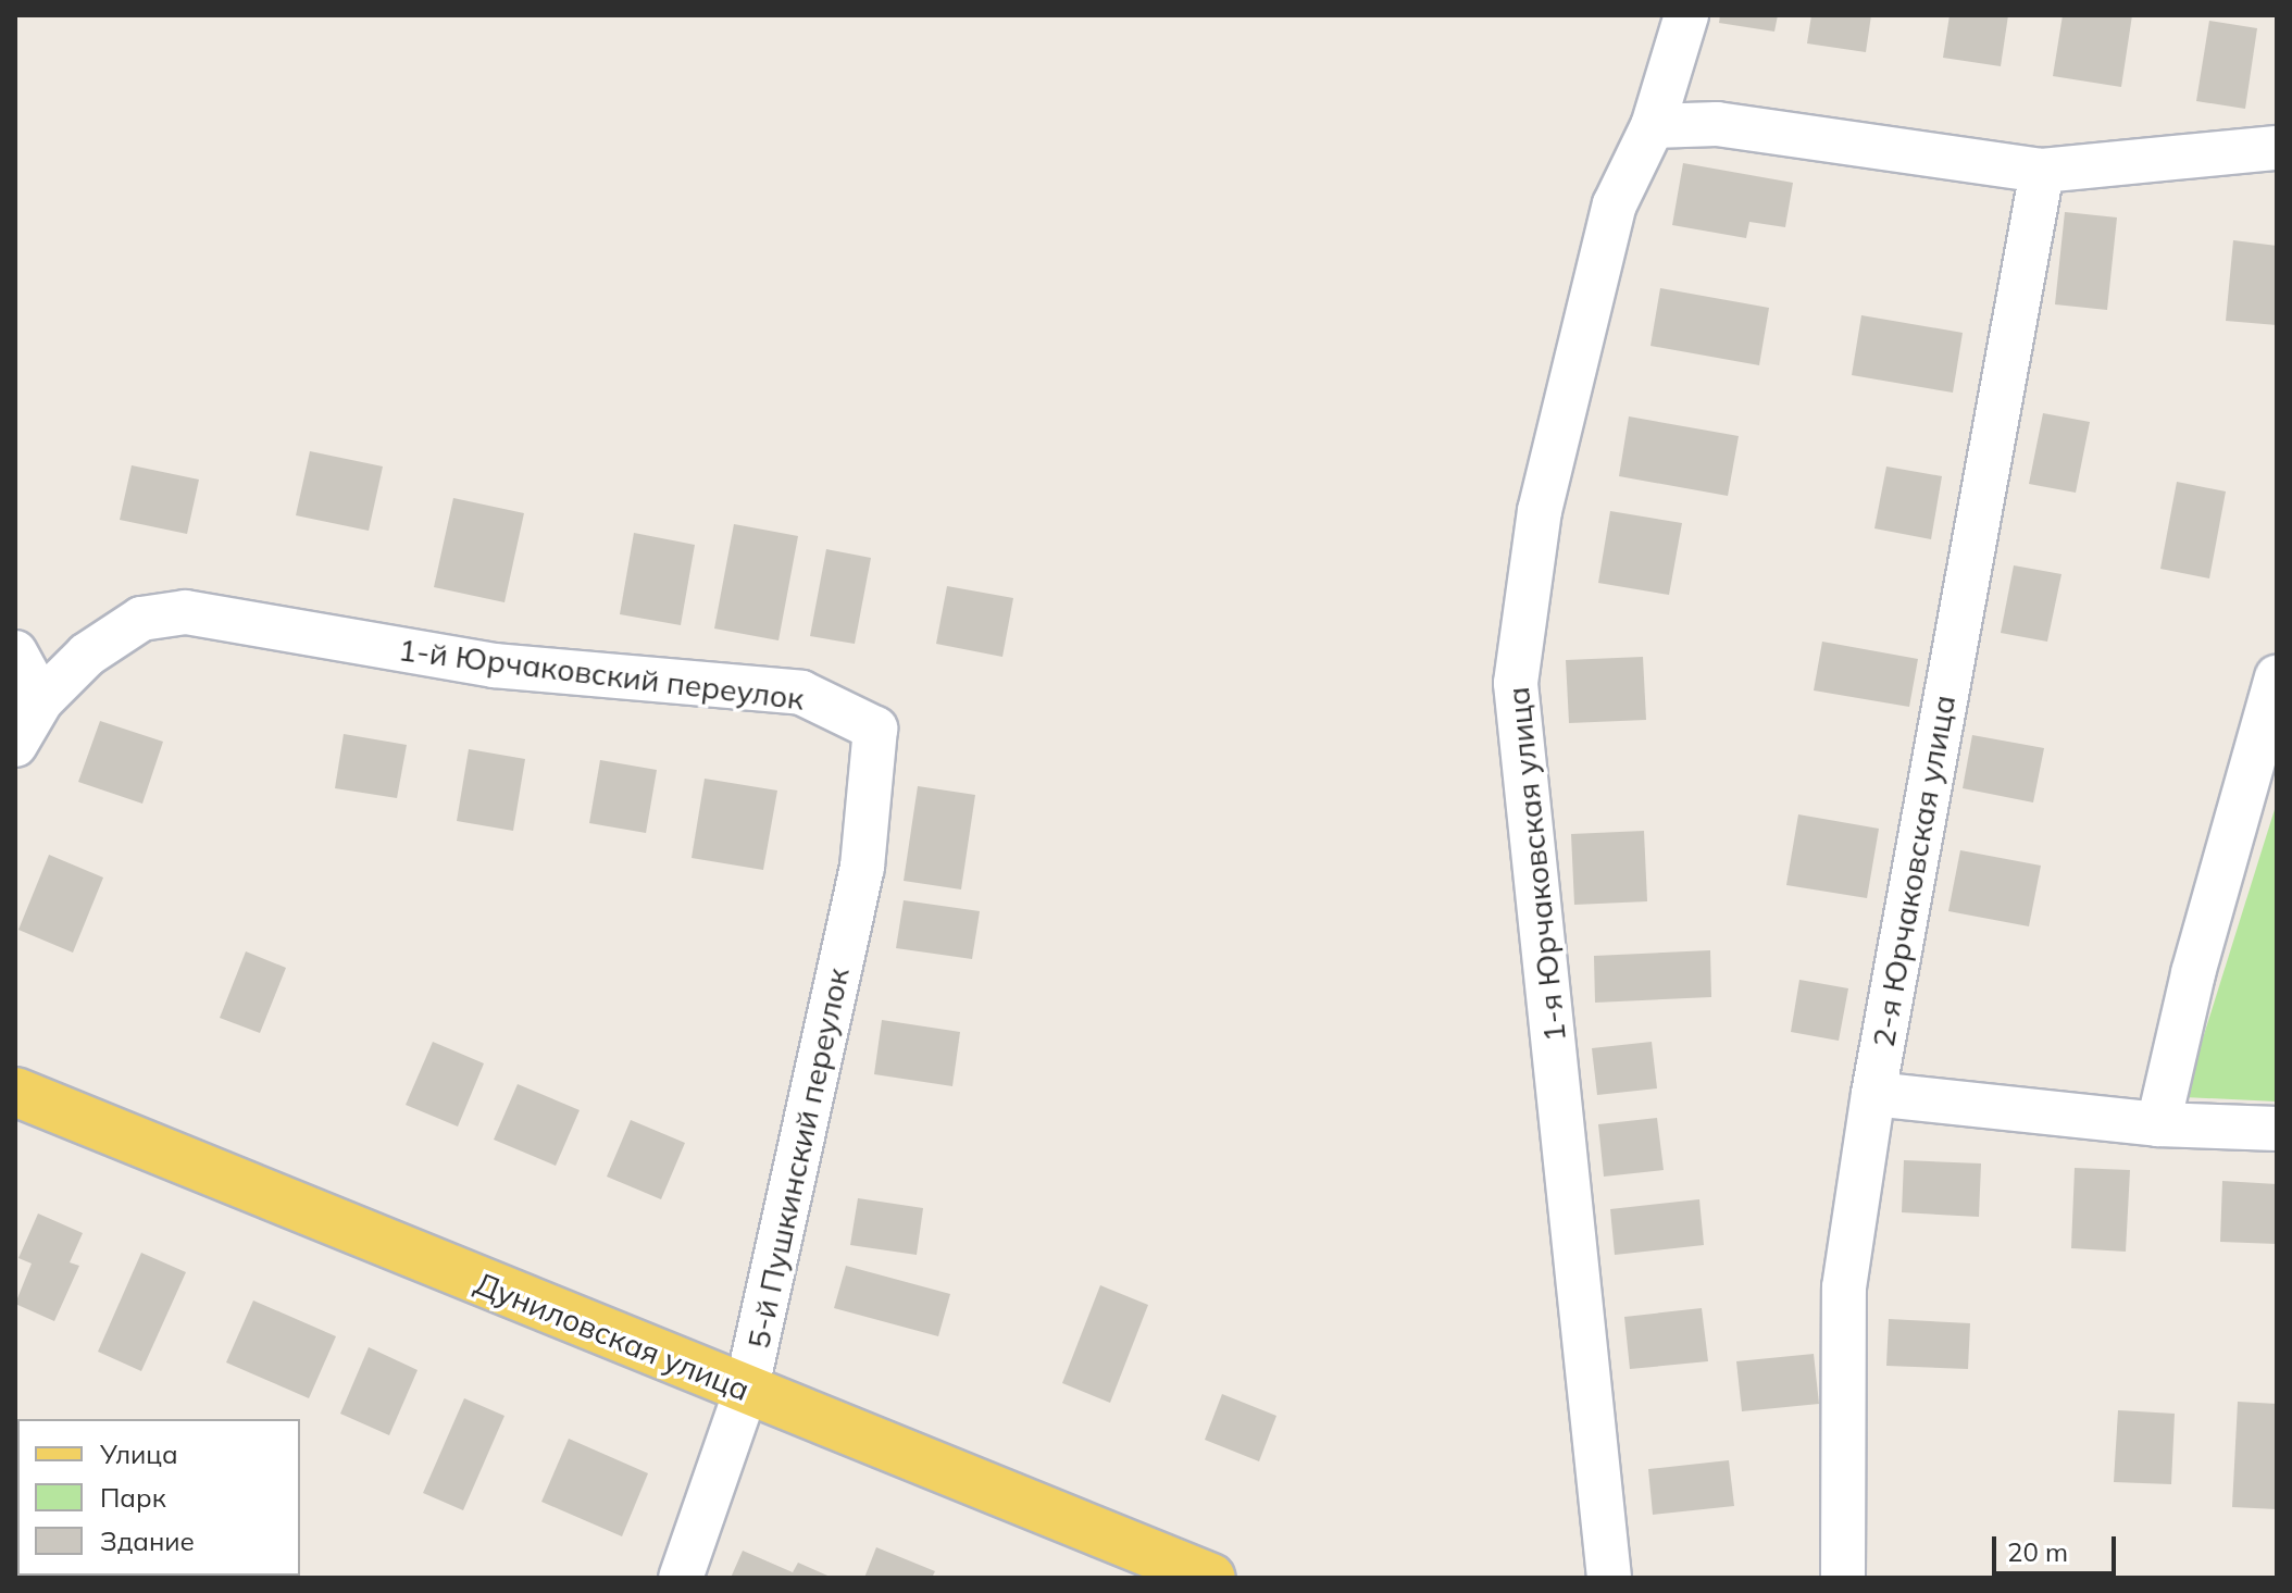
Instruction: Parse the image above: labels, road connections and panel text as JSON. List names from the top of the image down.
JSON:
{
  "streets": {
    "main road": ["Дуниловская улица"],
    "street": [
      "1-й Юрчаковский переулок",
      "1-я Юрчаковская улица",
      "2-я Юрчаковская улица",
      "5-й Пушкинский переулок"
    ]
  },
  "crossings": [
    ["1-й Юрчаковский переулок", "5-й Пушкинский переулок"],
    ["5-й Пушкинский переулок", "Дуниловская улица"]
  ],
  "legend": ["Улица", "Парк", "Здание"],
  "scale_bar": "20 m"
}
